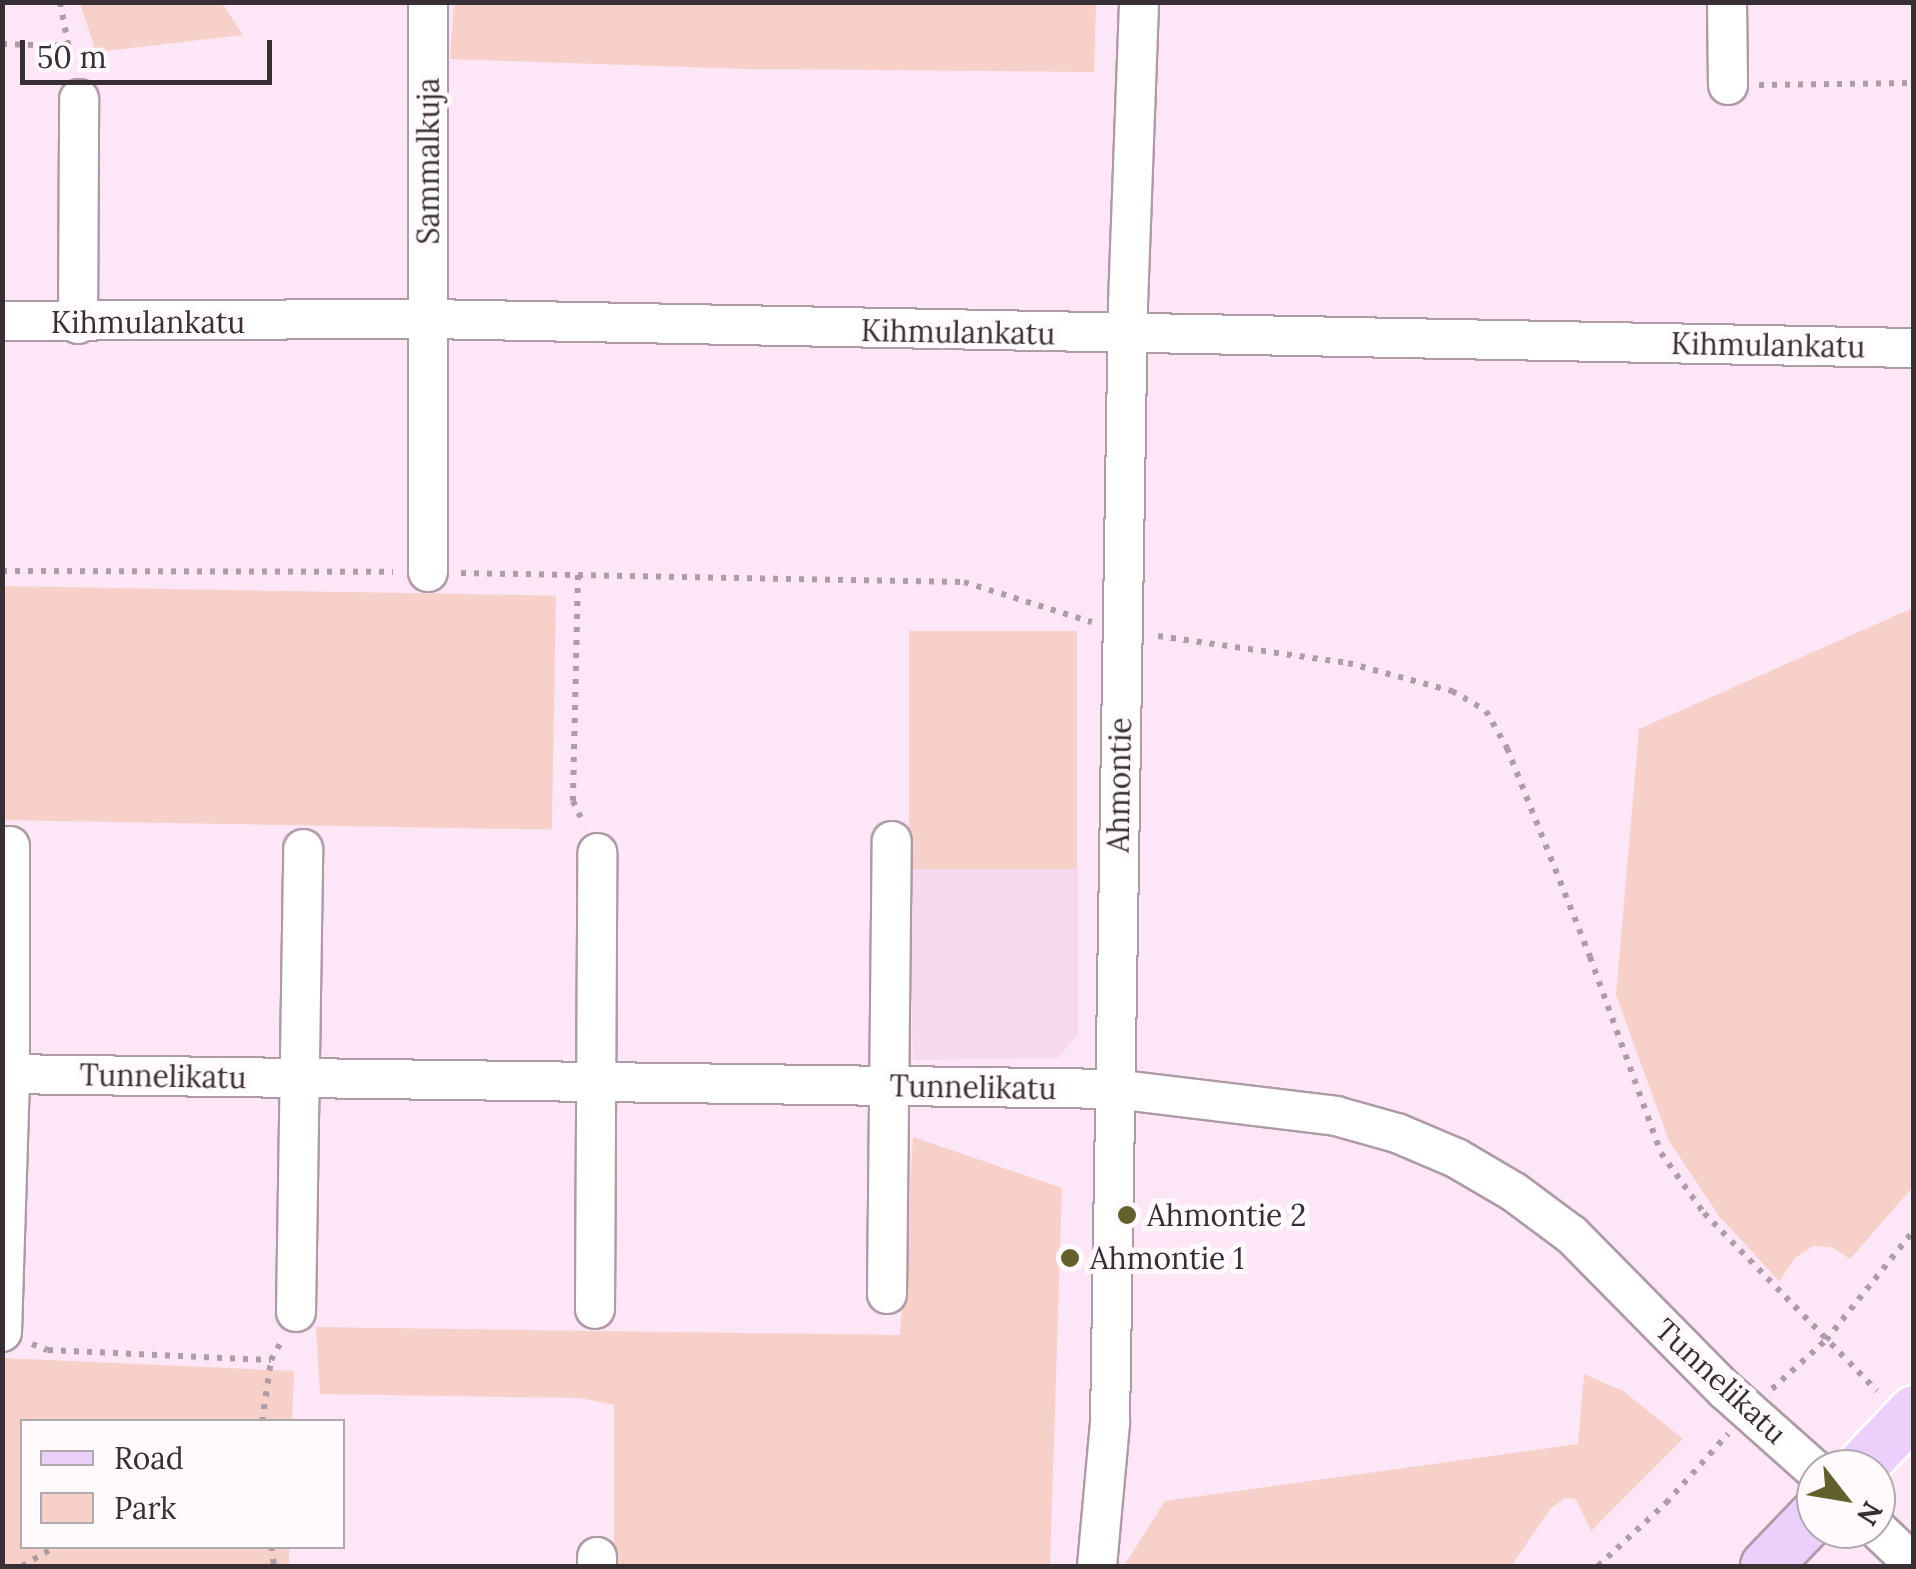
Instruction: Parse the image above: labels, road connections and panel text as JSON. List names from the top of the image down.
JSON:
{
  "streets": {
    "street": [
      "Sammalkuja",
      "Kihmulankatu",
      "Ahmontie",
      "Tunnelikatu"
    ]
  },
  "crossings": [
    ["Sammalkuja", "Kihmulankatu"],
    ["Kihmulankatu", "Ahmontie"],
    ["Ahmontie", "Tunnelikatu"]
  ],
  "places": ["Ahmontie 2", "Ahmontie 1"],
  "legend": ["Road", "Park"],
  "scale_bar": "50 m",
  "north": "bottom right"
}
